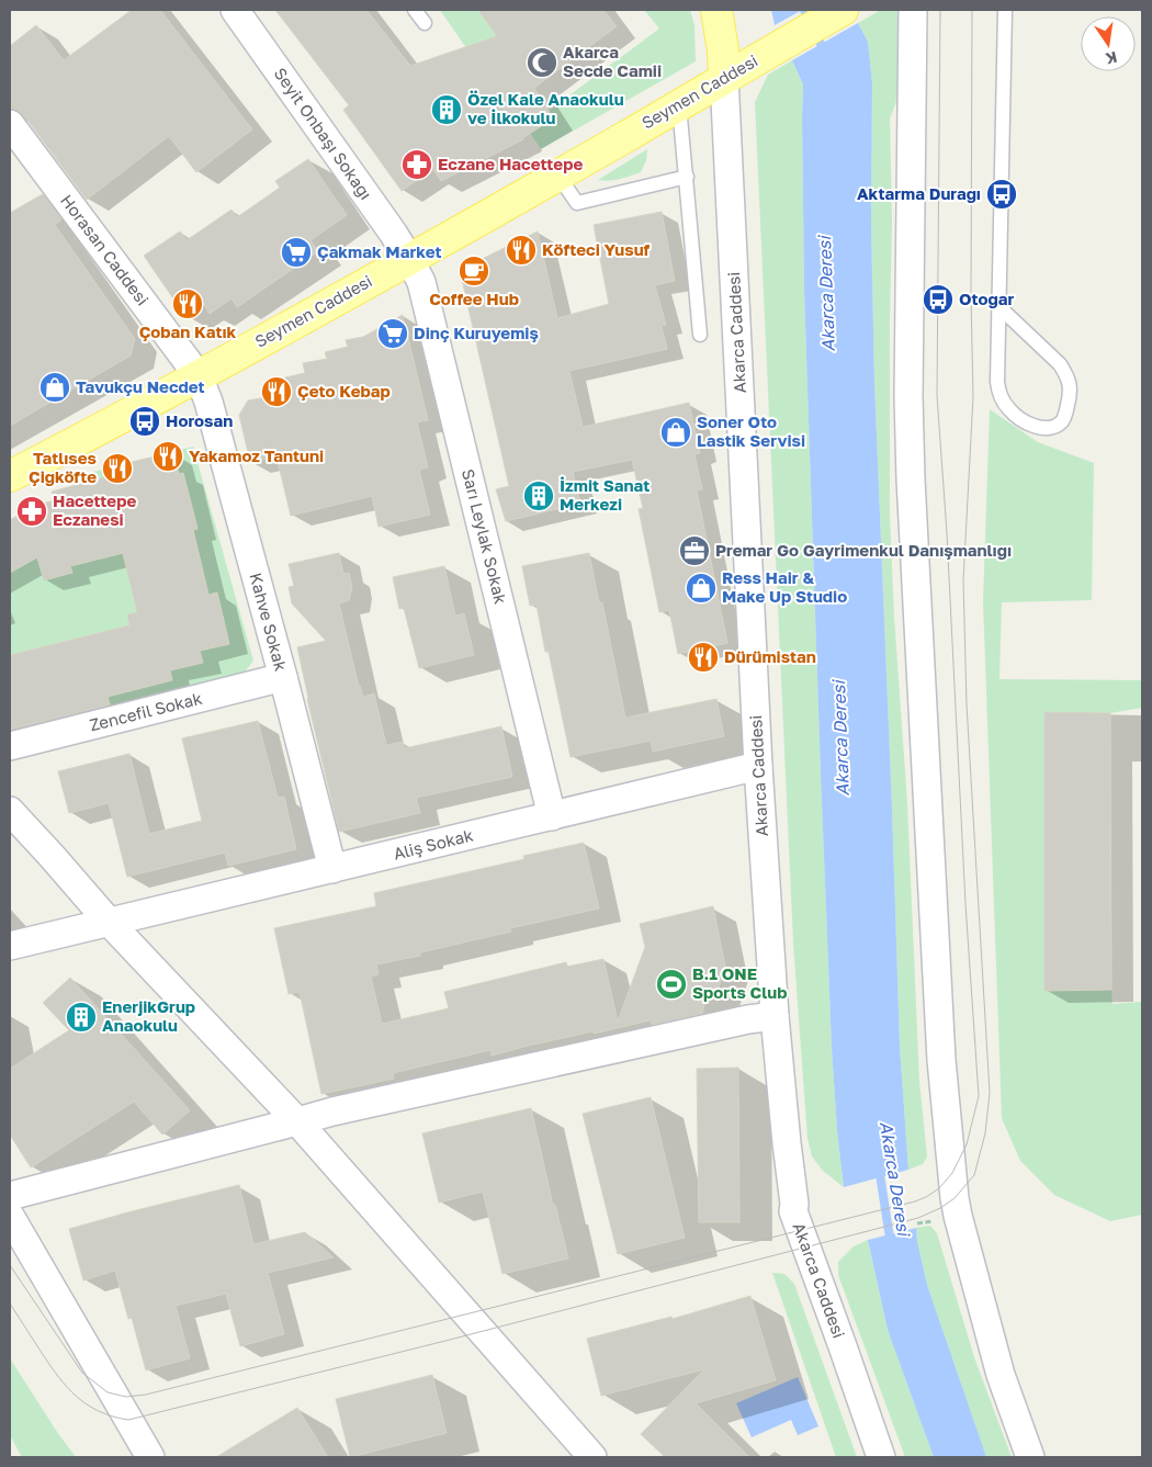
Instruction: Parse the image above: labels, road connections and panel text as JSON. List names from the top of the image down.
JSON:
{
  "streets": {
    "main road": ["Seymen Caddesi"],
    "street": [
      "Seyit Onbaşı Sokağı",
      "Horasan Caddesi",
      "Akarca Caddesi",
      "Sarı Leylak Sokak",
      "Kahve Sokak",
      "Zencefil Sokak",
      "Aliş Sokak"
    ]
  },
  "crossings": [
    ["Seymen Caddesi", "Seyit Onbaşı Sokağı"],
    ["Seymen Caddesi", "Horasan Caddesi"],
    ["Seymen Caddesi", "Akarca Caddesi"],
    ["Seymen Caddesi", "Sarı Leylak Sokak"],
    ["Seymen Caddesi", "Kahve Sokak"],
    ["Seyit Onbaşı Sokağı", "Sarı Leylak Sokak"],
    ["Horasan Caddesi", "Kahve Sokak"],
    ["Akarca Caddesi", "Aliş Sokak"],
    ["Sarı Leylak Sokak", "Aliş Sokak"],
    ["Kahve Sokak", "Zencefil Sokak"],
    ["Kahve Sokak", "Aliş Sokak"]
  ],
  "water": ["Akarca Deresi"],
  "places": {
    "mosque": ["Akarca Secde Camii"],
    "building": ["Özel Kale Anaokulu ve İlkokulu", "İzmit Sanat Merkezi", "EnerjikGrup Anaokulu"],
    "pharmacy": ["Eczane Hacettepe", "Hacettepe Eczanesi"],
    "bus stop": ["Aktarma Durağı", "Otogar", "Horosan"],
    "restaurant": [
      "Köfteci Yusuf",
      "Çoban Katık",
      "Çeto Kebap",
      "Yakamoz Tantuni",
      "Tatlıses Çiğköfte",
      "Dürümistan"
    ],
    "supermarket": ["Çakmak Market", "Dinç Kuruyemiş"],
    "cafe": ["Coffee Hub"],
    "shop": ["Tavukçu Necdet", "Soner Oto Lastik Servisi", "Ress Hair & Make Up Studio"],
    "office": ["Premar Go Gayrimenkul Danışmanlığı"],
    "sports": ["B.1 ONE Sports Club"]
  },
  "north": "bottom"
}
